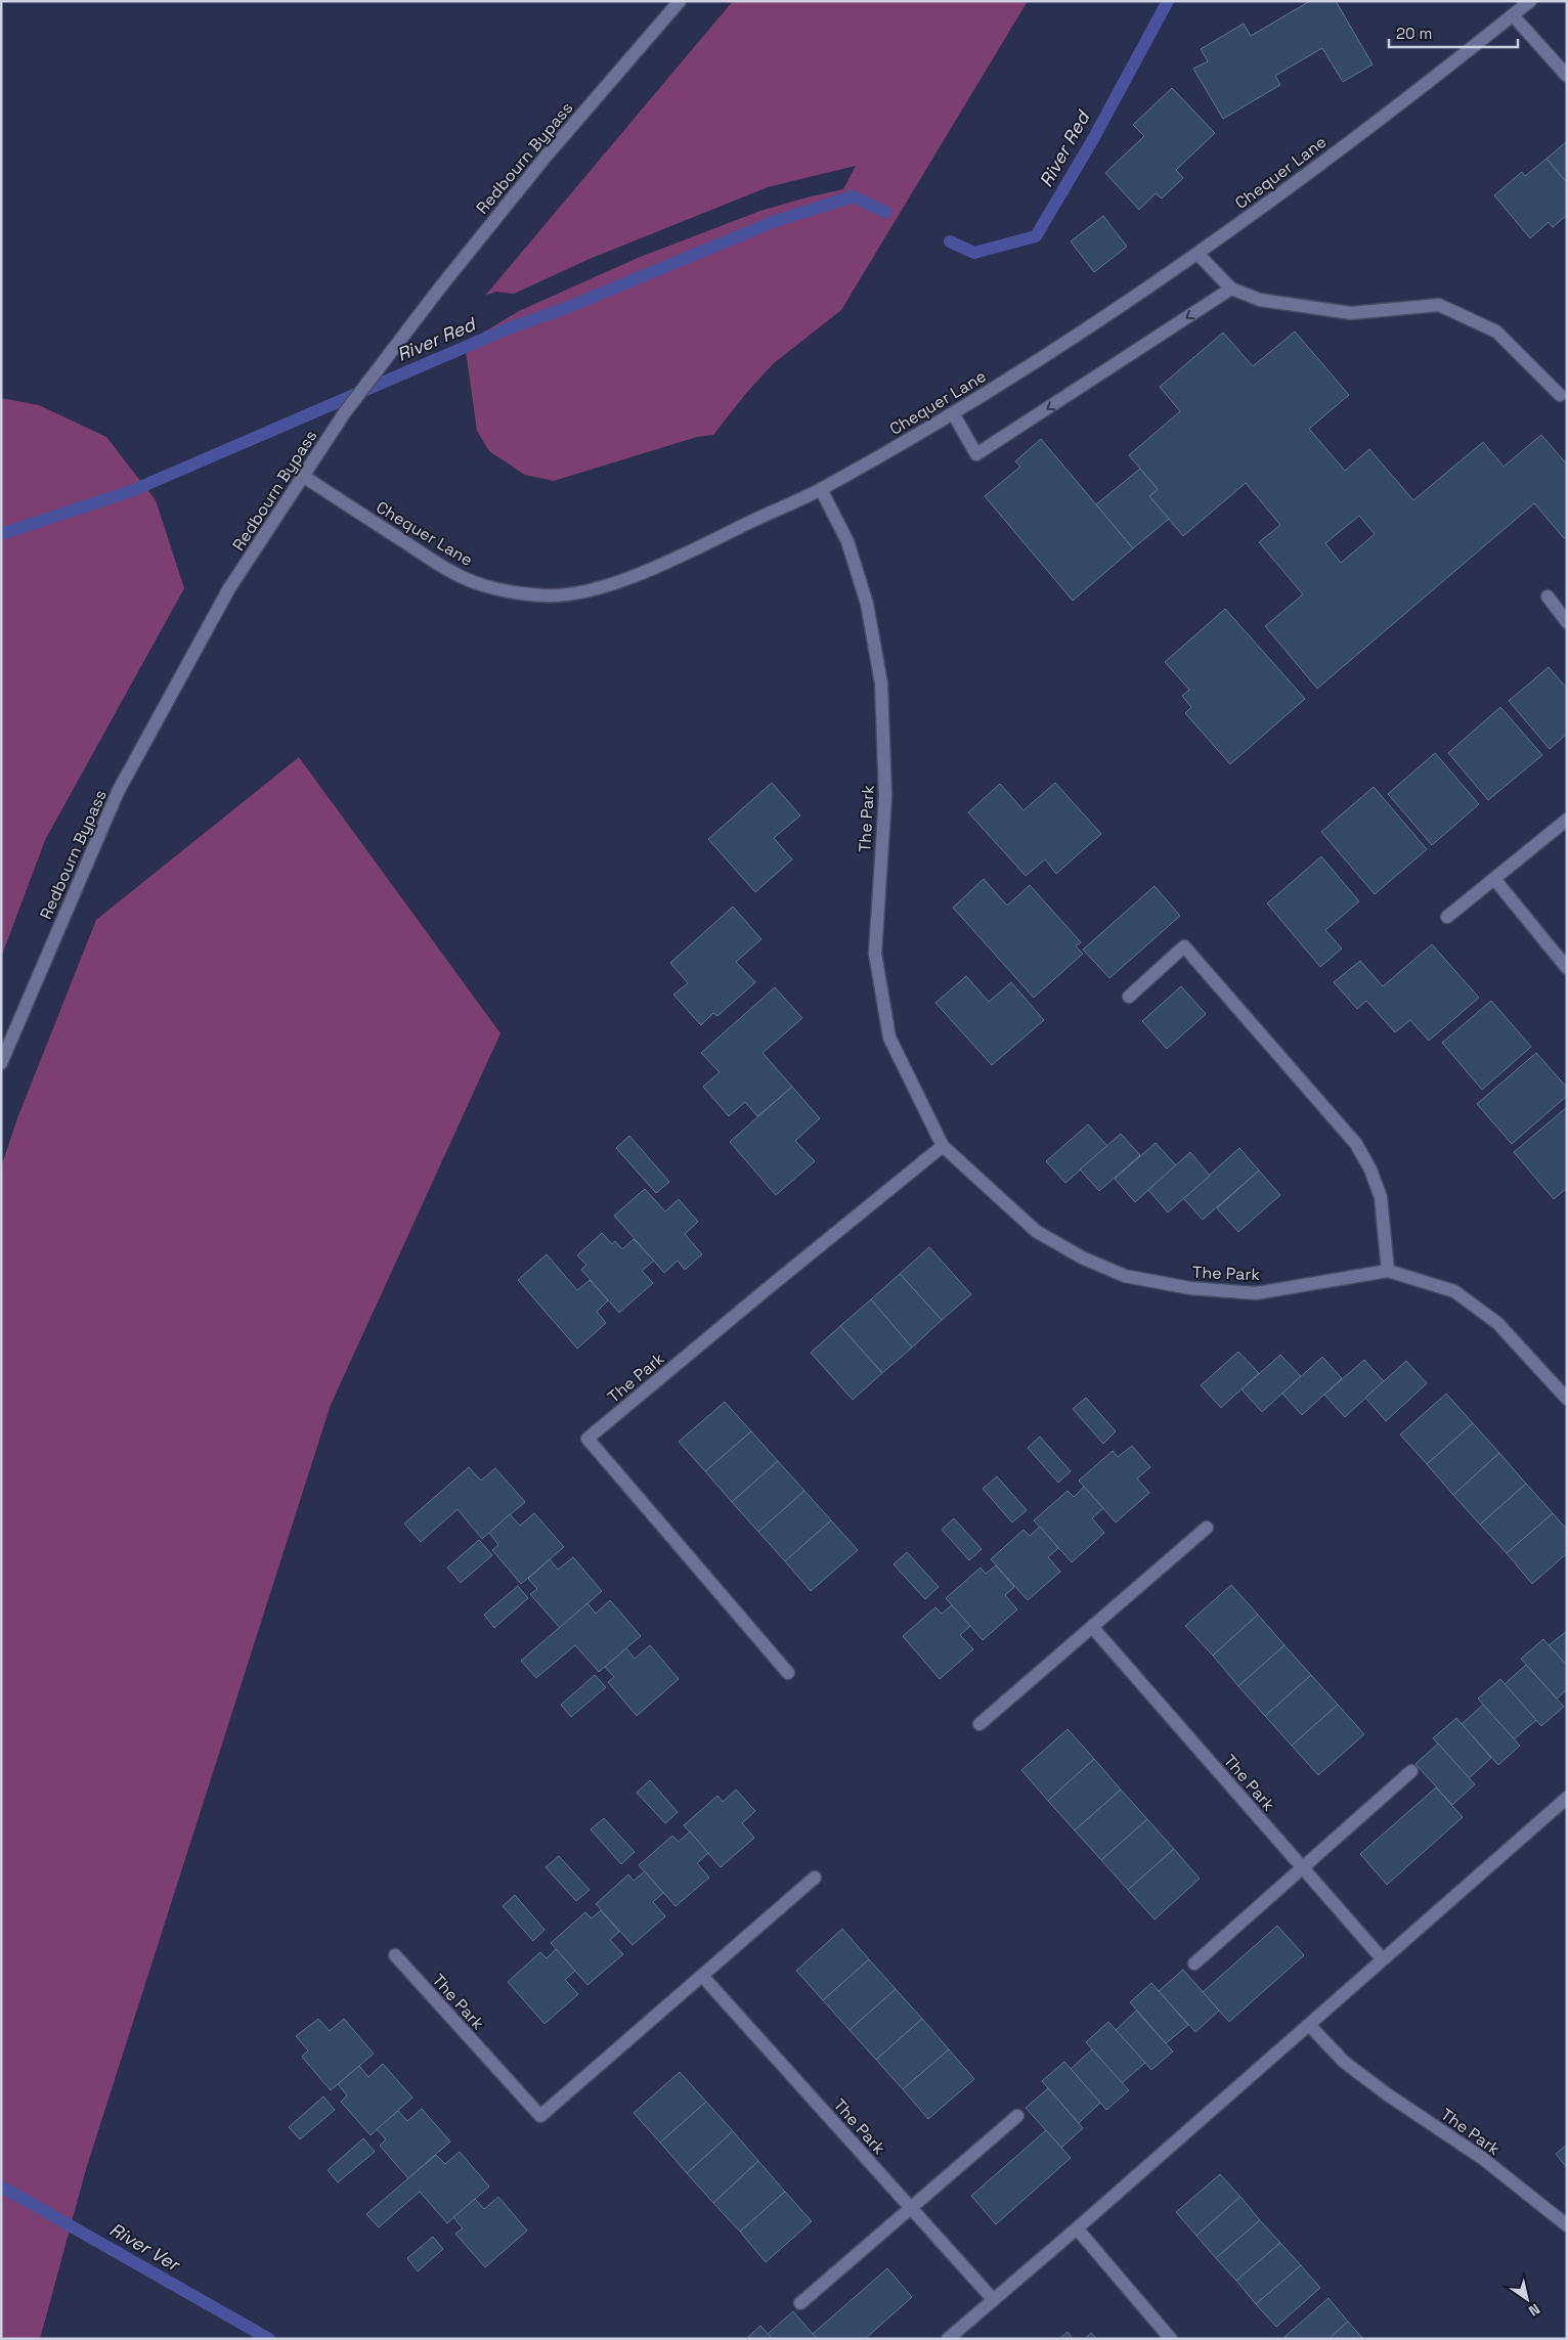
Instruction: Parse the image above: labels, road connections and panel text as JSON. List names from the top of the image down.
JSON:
{
  "streets": {
    "street": ["Redbourn Bypass", "Chequer Lane", "The Park"]
  },
  "crossings": [
    ["Redbourn Bypass", "Chequer Lane"],
    ["Chequer Lane", "The Park"]
  ],
  "water": ["River Red", "River Ver"],
  "scale_bar": "20 m",
  "north": "bottom right"
}
